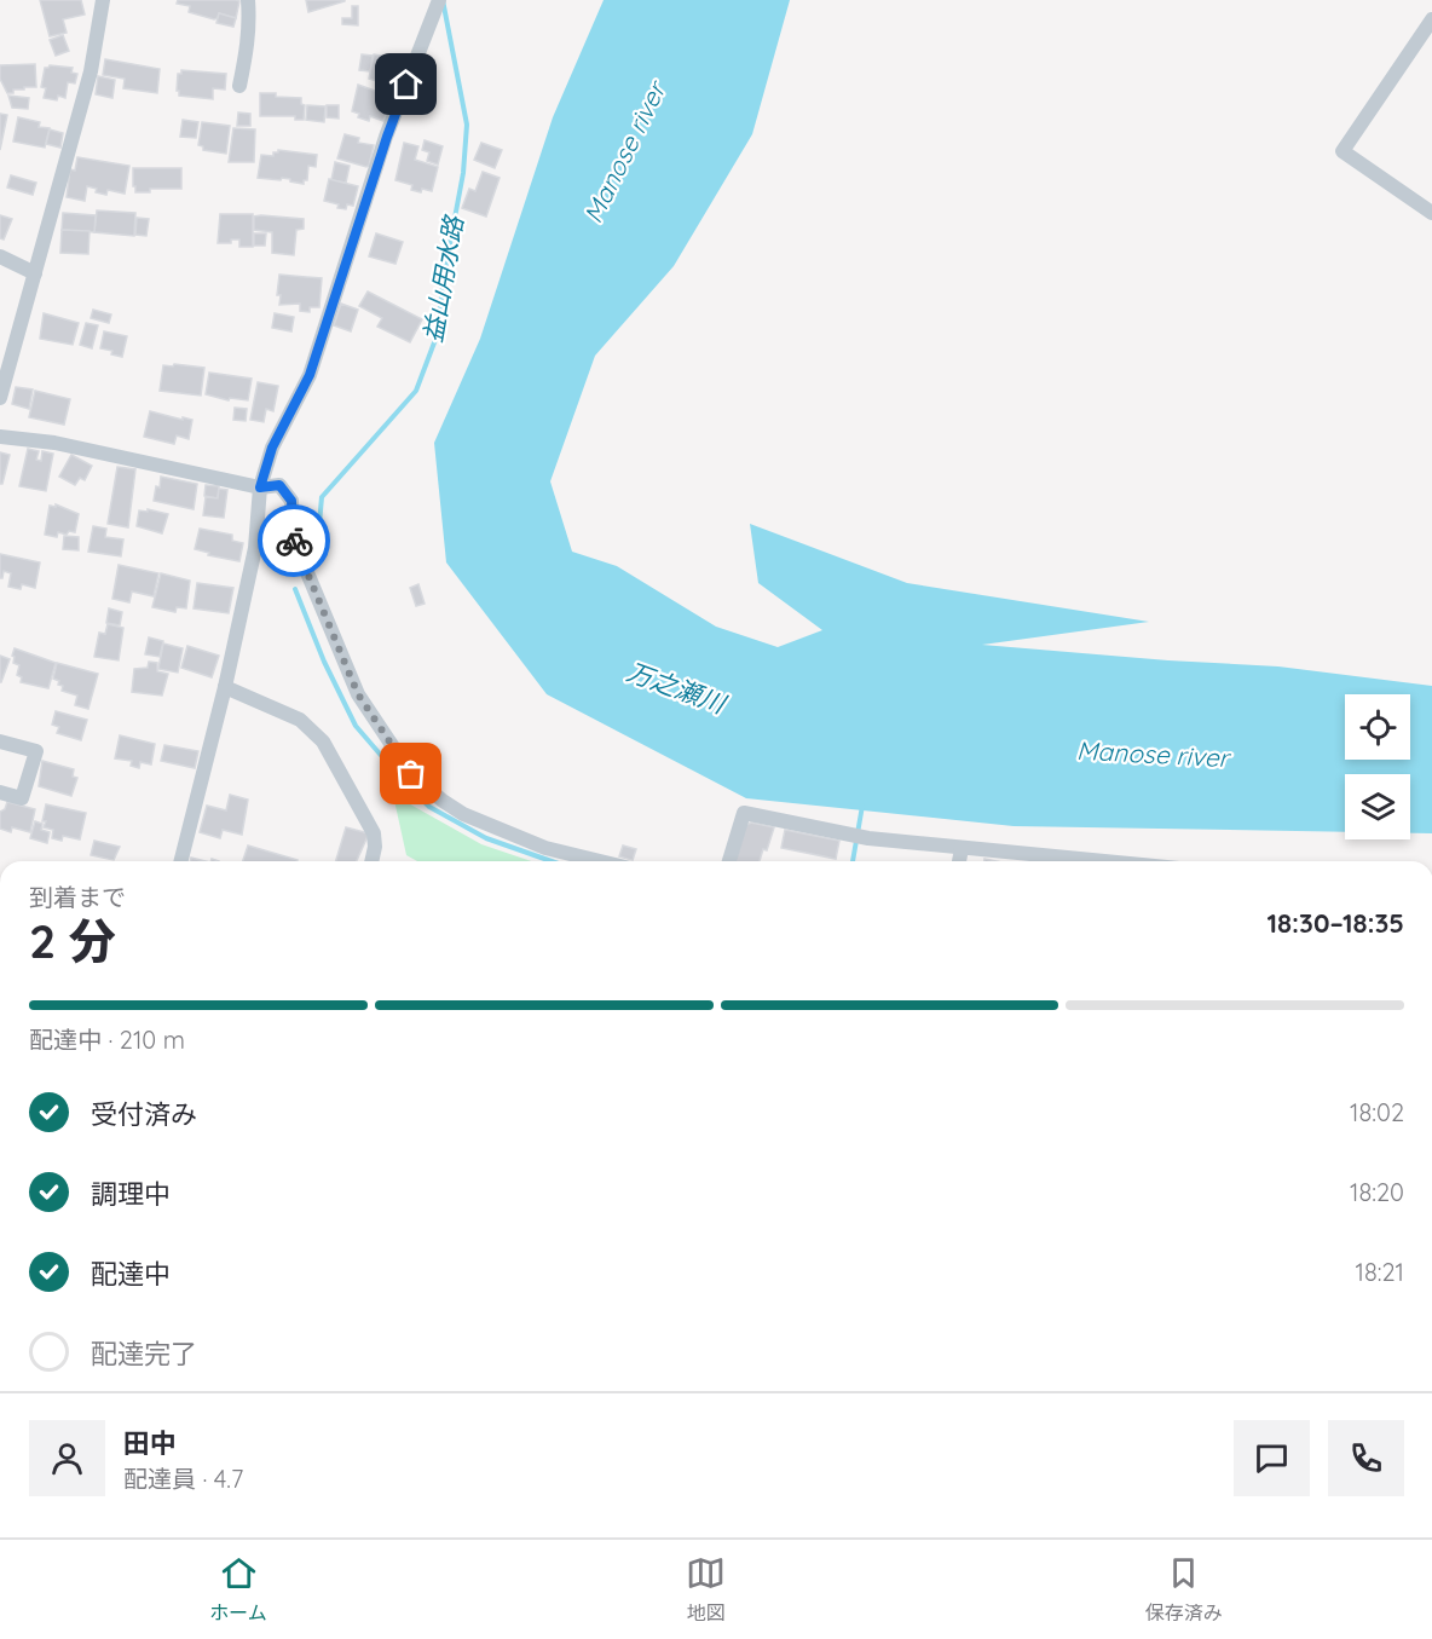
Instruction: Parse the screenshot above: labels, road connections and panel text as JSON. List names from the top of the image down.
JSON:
{
  "water": ["Manose river", "益山用水路", "万之瀬川"],
  "page": {
    "heading": ["2 分", "到着まで", "18:30–18:35"],
    "panel": ["田中", "配達員 · 4.7"],
    "bar": "配達中 · 210 m",
    "list": [
      ["受付済み", "18:02"],
      ["調理中", "18:20"],
      ["配達中", "18:21"],
      "配達完了"
    ],
    "tabs": ["ホーム", "地図", "保存済み"]
  }
}
